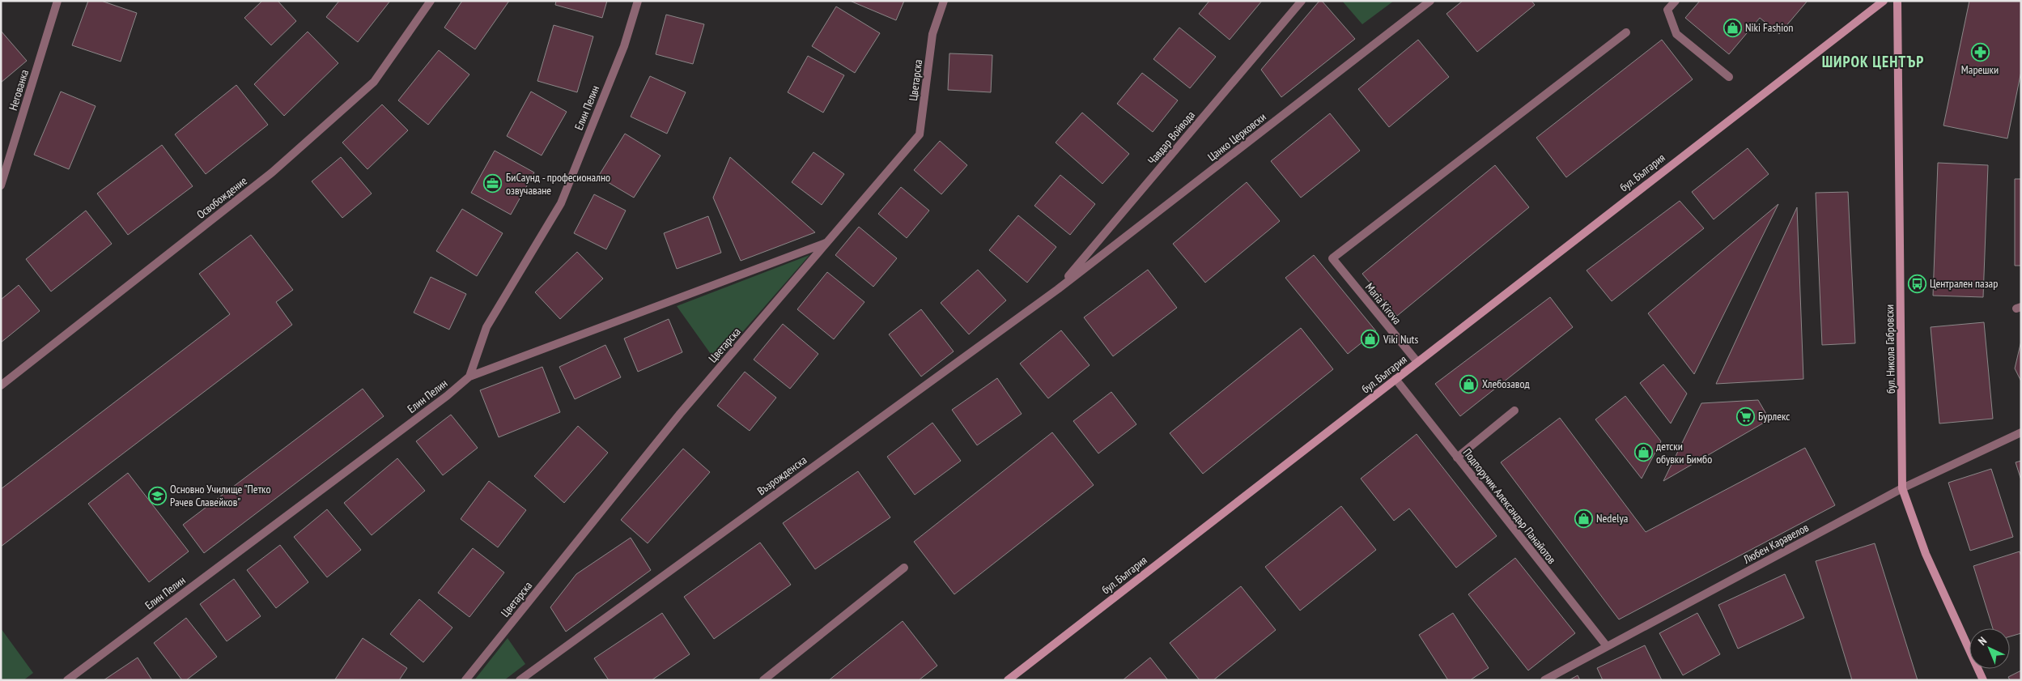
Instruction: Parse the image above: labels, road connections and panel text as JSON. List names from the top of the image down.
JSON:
{
  "streets": {
    "main road": ["бул. България", "бул. Никола Габровски"],
    "street": [
      "Цветарска",
      "Негованка",
      "Елин Пелин",
      "Цанко Церковски",
      "Чавдар Войвода",
      "Освобождение",
      "Maria Kirova",
      "Възрожденска",
      "Подпоручик Александър Панайотов",
      "Любен Каравелов"
    ]
  },
  "crossings": [
    ["Цанко Церковски", "Чавдар Войвода"],
    ["Цанко Церковски", "Възрожденска"],
    ["Чавдар Войвода", "Възрожденска"],
    ["бул. България", "Maria Kirova"],
    ["бул. България", "Подпоручик Александър Панайотов"],
    ["бул. Никола Габровски", "Любен Каравелов"],
    ["Подпоручик Александър Панайотов", "Любен Каравелов"]
  ],
  "districts": ["ШИРОК ЦЕНТЪР"],
  "places": {
    "shop": [
      "Niki Fashion",
      "Viki Nuts",
      "Хлебозавод",
      "детски обувки Бимбо",
      "Nedelya"
    ],
    "pharmacy": ["Марешки"],
    "office": ["БиСаунд - професионално озвучаване"],
    "bus stop": ["Централен пазар"],
    "supermarket": ["Бурлекс"],
    "school or university": ["Основно Училище \"Петко Рачев Славейков\""]
  },
  "north": "top left"
}
